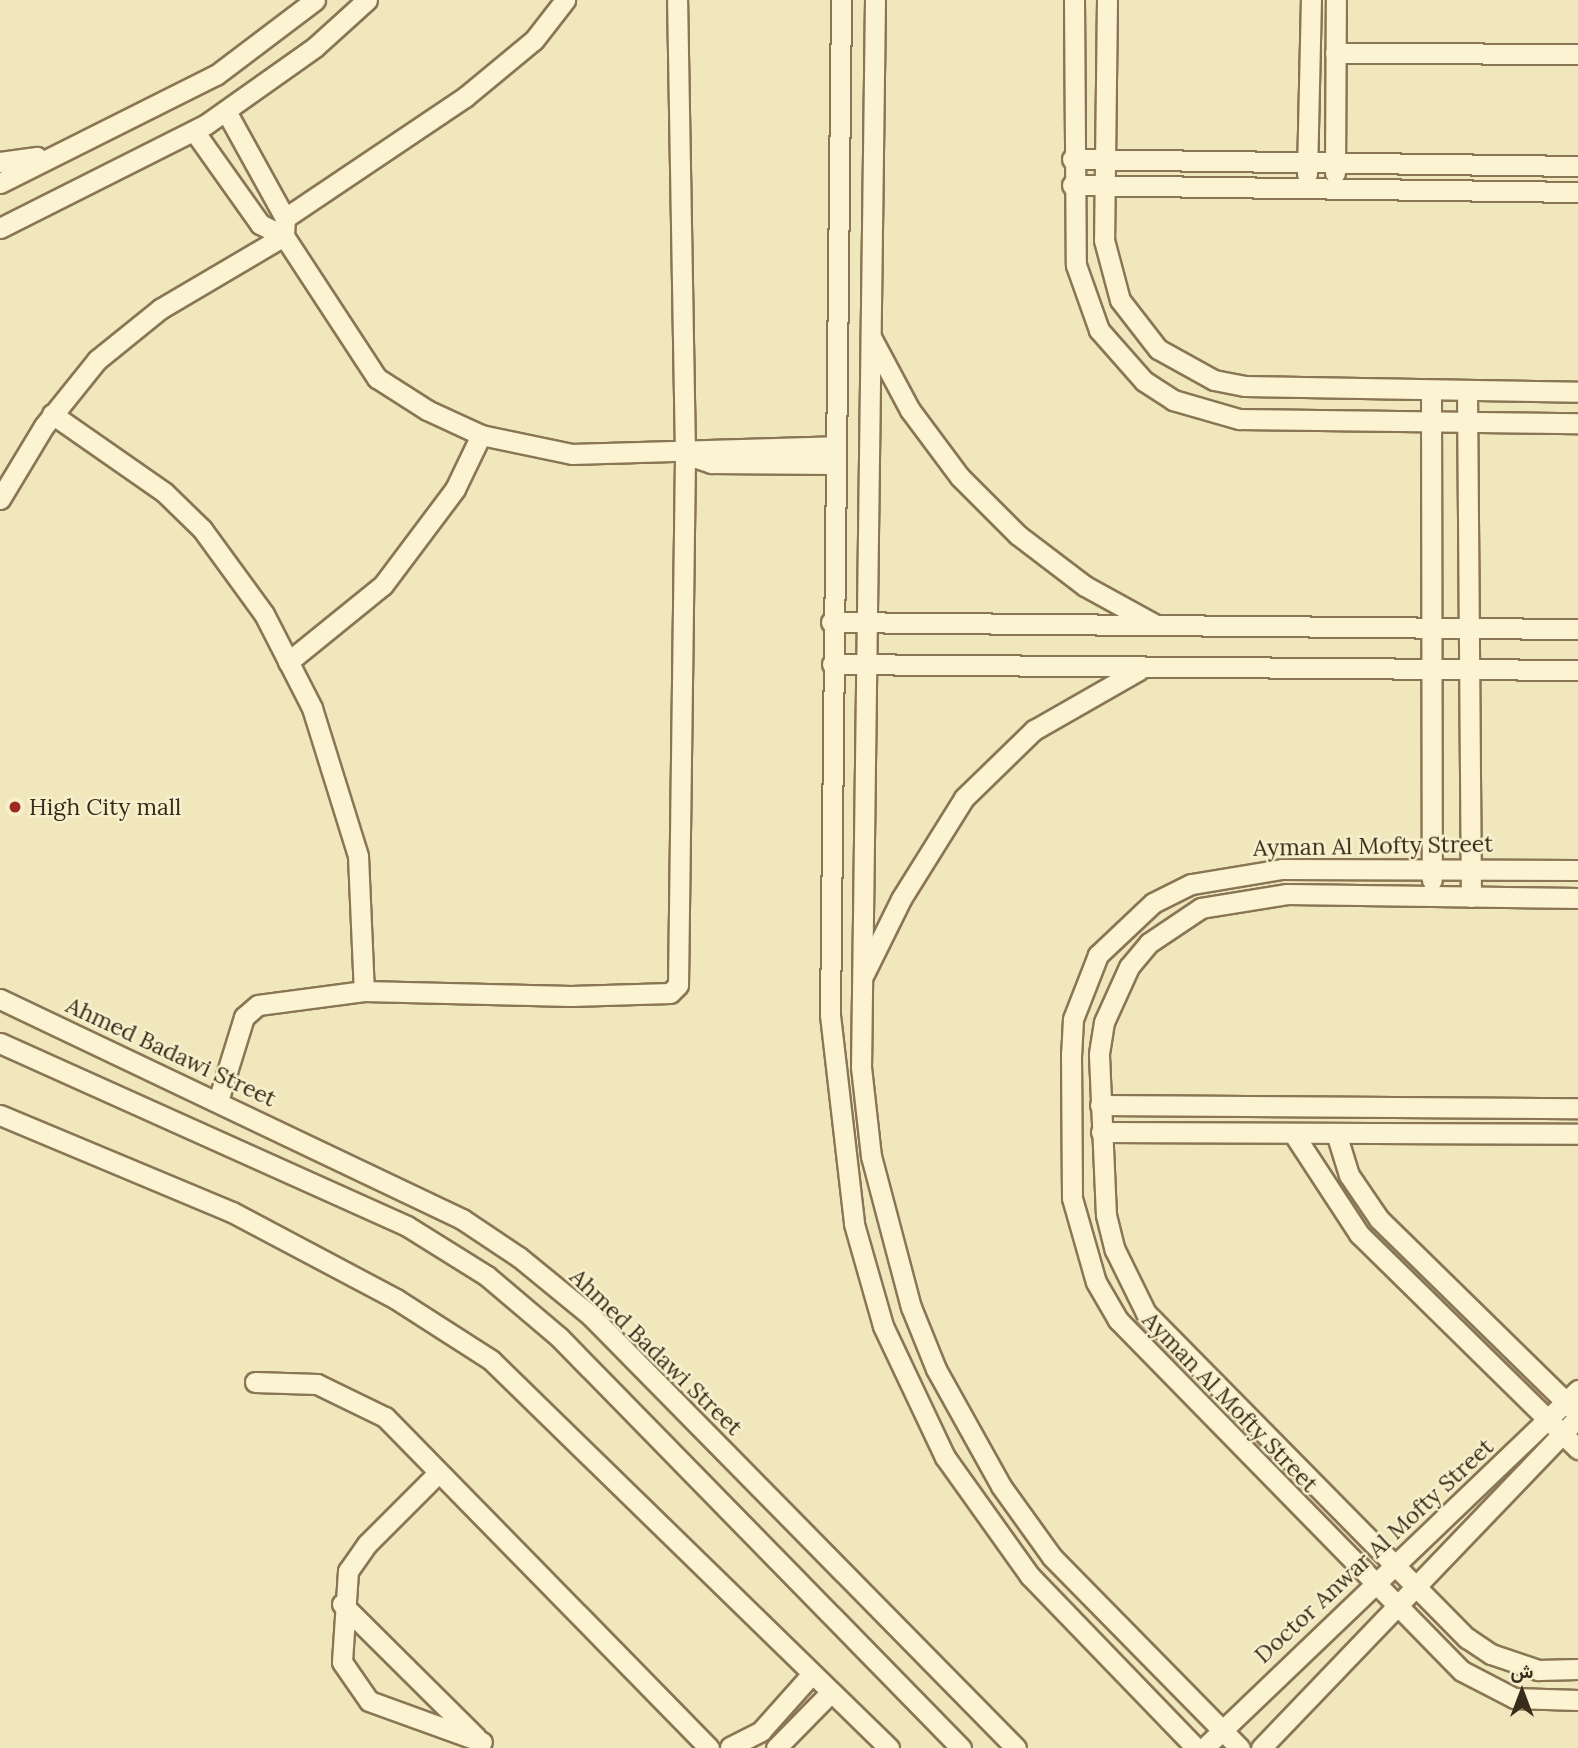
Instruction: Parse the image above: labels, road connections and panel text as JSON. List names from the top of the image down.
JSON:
{
  "streets": {
    "street": ["Ayman Al Mofty Street", "Ahmed Badawi Street", "Doctor Anwar Al Mofty Street"]
  },
  "crossings": [
    ["Ayman Al Mofty Street", "Doctor Anwar Al Mofty Street"]
  ],
  "places": ["High City mall"],
  "north": "top"
}
